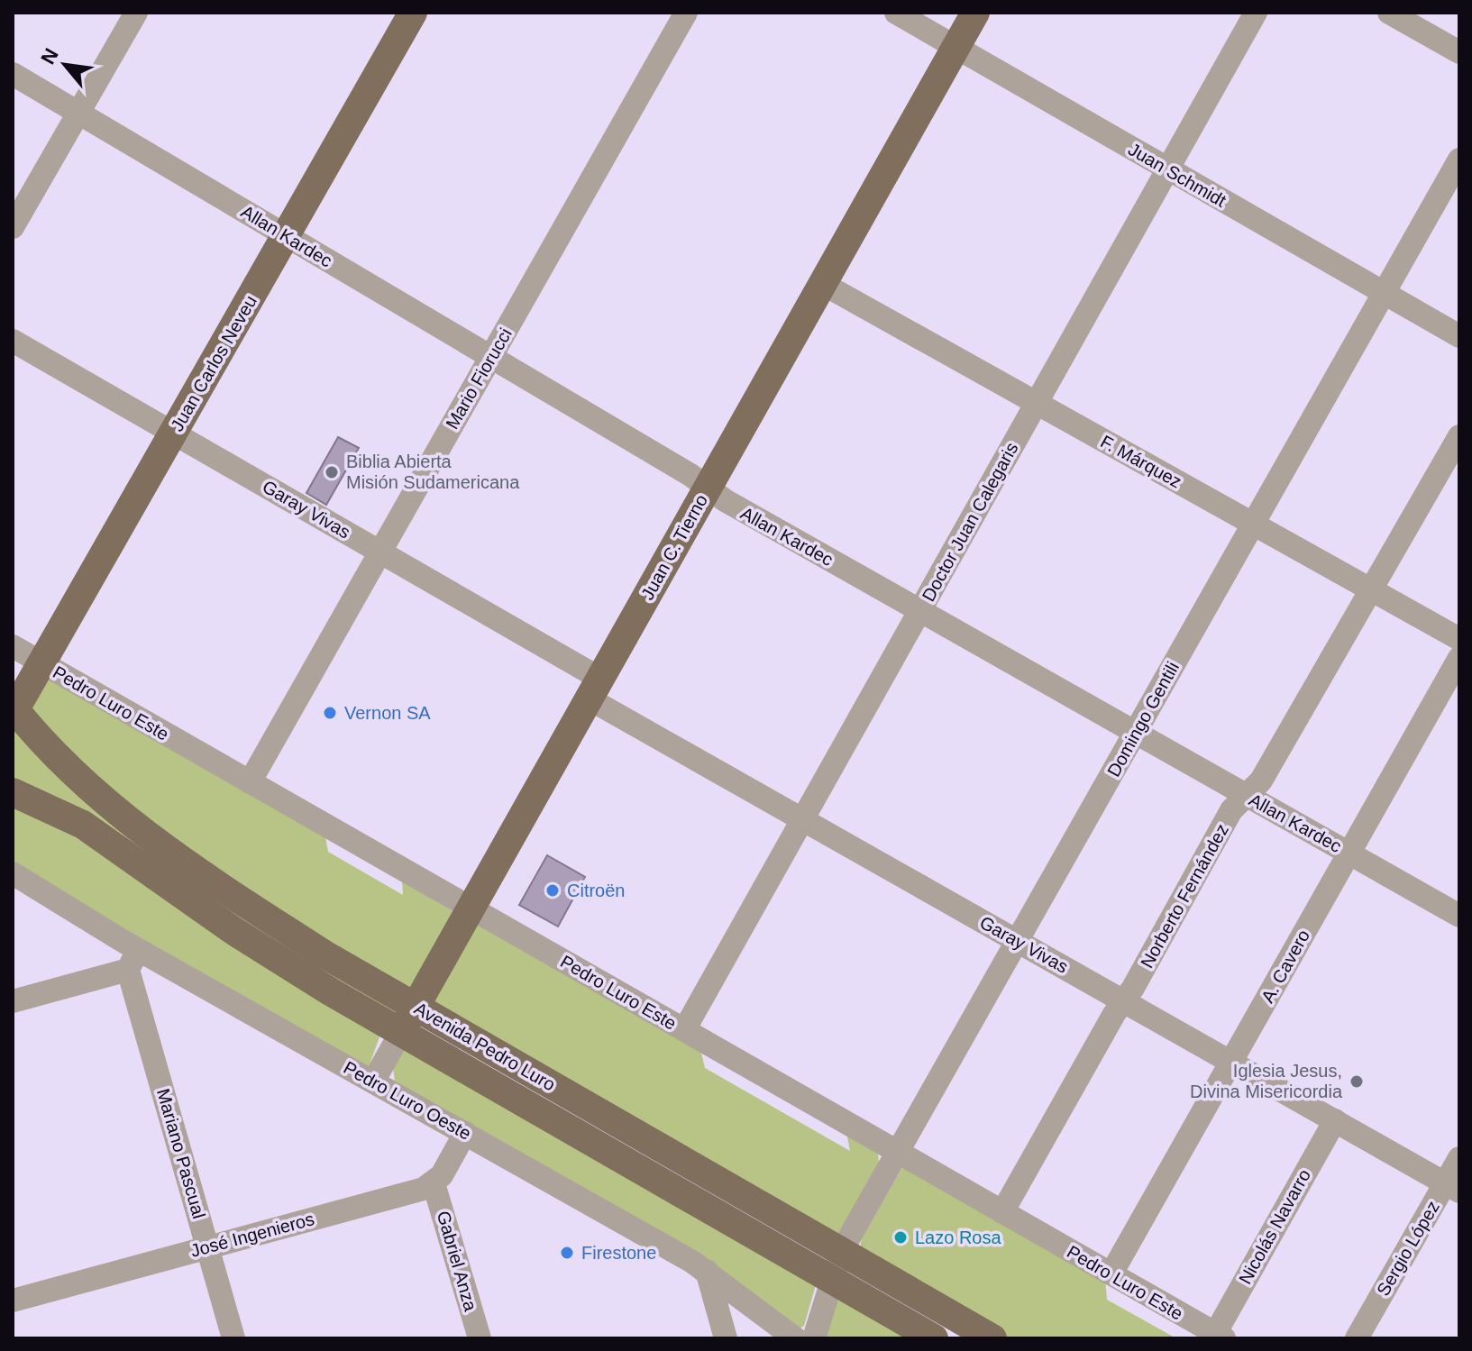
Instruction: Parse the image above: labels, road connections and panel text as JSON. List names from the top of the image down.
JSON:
{
  "streets": {
    "main road": ["Juan Carlos Neveu", "Juan C. Tierno", "Avenida Pedro Luro"],
    "street": [
      "Juan Schmidt",
      "Allan Kardec",
      "Mario Fiorucci",
      "F. Márquez",
      "Garay Vivas",
      "Doctor Juan Calegaris",
      "Pedro Luro Este",
      "Domingo Gentili",
      "Norberto Fernández",
      "A. Cavero",
      "Pedro Luro Oeste",
      "Mariano Pascual",
      "Nicolás Navarro",
      "José Ingenieros",
      "Sergio López",
      "Gabriel Anza"
    ]
  },
  "crossings": [
    ["Juan Schmidt", "Doctor Juan Calegaris"],
    ["Juan Schmidt", "Juan C. Tierno"],
    ["Juan Schmidt", "Domingo Gentili"],
    ["Allan Kardec", "Juan Carlos Neveu"],
    ["Allan Kardec", "Mario Fiorucci"],
    ["Allan Kardec", "Doctor Juan Calegaris"],
    ["Allan Kardec", "Juan C. Tierno"],
    ["Allan Kardec", "Domingo Gentili"],
    ["Allan Kardec", "Norberto Fernández"],
    ["Allan Kardec", "A. Cavero"],
    ["Juan Carlos Neveu", "Garay Vivas"],
    ["Juan Carlos Neveu", "Pedro Luro Este"],
    ["Juan Carlos Neveu", "Avenida Pedro Luro"],
    ["Mario Fiorucci", "Garay Vivas"],
    ["Mario Fiorucci", "Pedro Luro Este"],
    ["F. Márquez", "Doctor Juan Calegaris"],
    ["F. Márquez", "Juan C. Tierno"],
    ["F. Márquez", "Domingo Gentili"],
    ["F. Márquez", "Norberto Fernández"],
    ["Garay Vivas", "Doctor Juan Calegaris"],
    ["Garay Vivas", "Juan C. Tierno"],
    ["Garay Vivas", "Domingo Gentili"],
    ["Garay Vivas", "Norberto Fernández"],
    ["Garay Vivas", "A. Cavero"],
    ["Garay Vivas", "Nicolás Navarro"],
    ["Garay Vivas", "Sergio López"],
    ["Doctor Juan Calegaris", "Pedro Luro Este"],
    ["Juan C. Tierno", "Pedro Luro Este"],
    ["Juan C. Tierno", "Avenida Pedro Luro"],
    ["Juan C. Tierno", "Pedro Luro Oeste"],
    ["Pedro Luro Este", "Domingo Gentili"],
    ["Pedro Luro Este", "Norberto Fernández"],
    ["Pedro Luro Este", "A. Cavero"],
    ["Pedro Luro Este", "Nicolás Navarro"],
    ["Domingo Gentili", "Avenida Pedro Luro"],
    ["Pedro Luro Oeste", "Mariano Pascual"],
    ["Mariano Pascual", "José Ingenieros"],
    ["José Ingenieros", "Gabriel Anza"]
  ],
  "places": [
    "Biblia Abierta Misión Sudamericana",
    "Vernon SA",
    "Citroën",
    "Iglesia Jesus, Divina Misericordia",
    "Lazo Rosa",
    "Firestone"
  ],
  "north": "top left"
}
